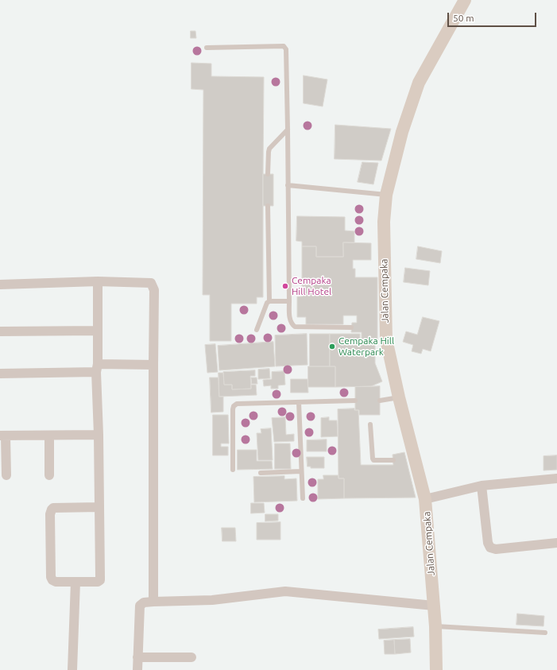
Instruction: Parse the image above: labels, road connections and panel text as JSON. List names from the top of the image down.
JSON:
{
  "streets": {
    "main road": ["Jalan Cempaka"]
  },
  "places": ["Cempaka Hill Hotel", "Cempaka Hill Waterpark"],
  "scale_bar": "50 m"
}
